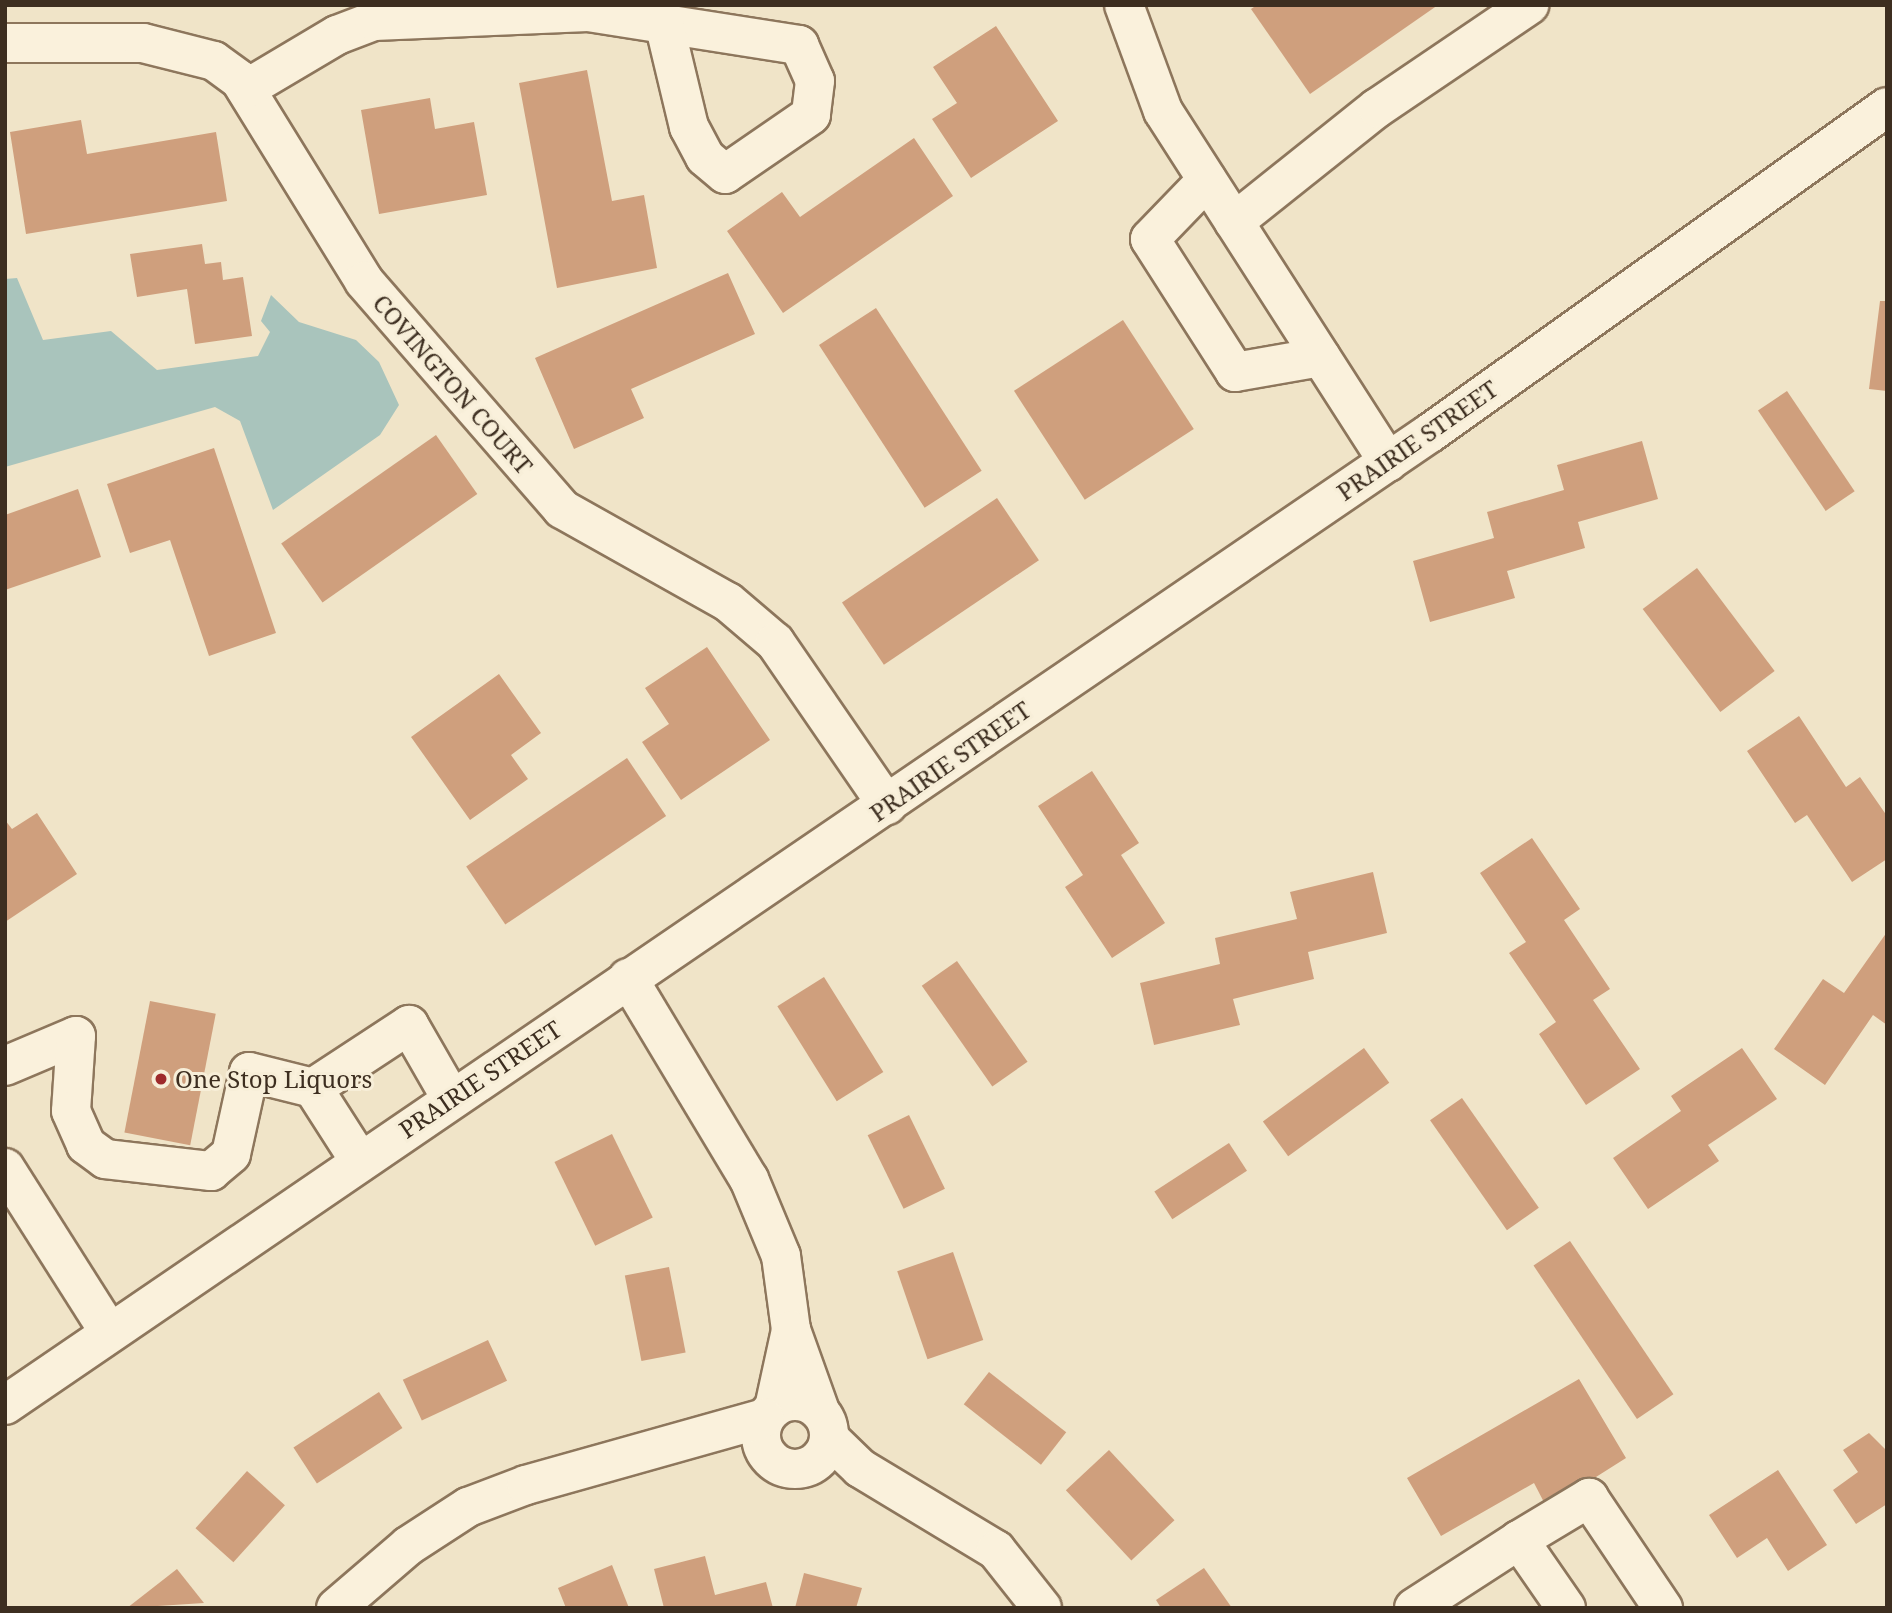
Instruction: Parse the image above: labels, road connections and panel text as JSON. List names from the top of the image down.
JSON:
{
  "streets": {
    "street": ["COVINGTON COURT", "PRAIRIE STREET"]
  },
  "crossings": [
    ["COVINGTON COURT", "PRAIRIE STREET"]
  ],
  "places": ["One Stop Liquors"]
}
